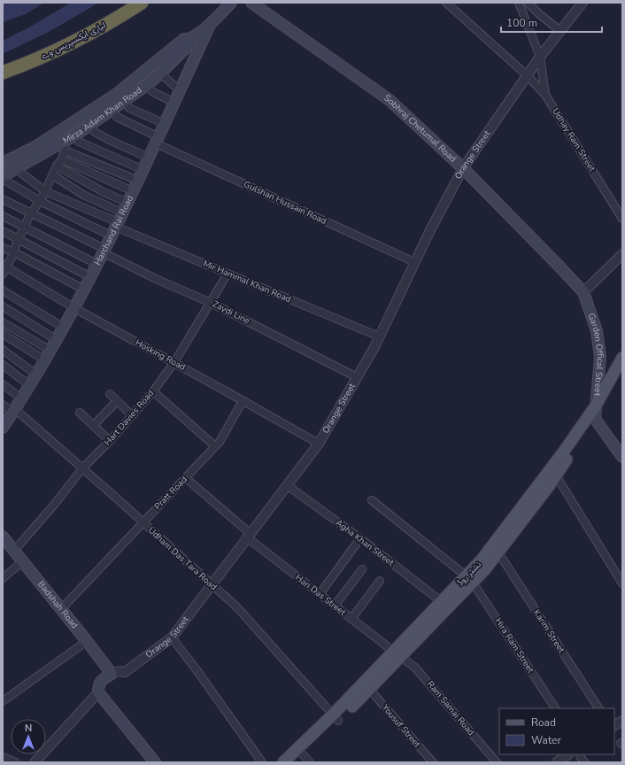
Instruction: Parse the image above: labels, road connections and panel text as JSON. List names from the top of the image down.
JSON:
{
  "streets": {
    "highway": ["لیاری ایکسپریس وے"],
    "main road": [
      "Mirza Adam Khan Road",
      "Sobhraj Chetumal Road",
      "Orange Street",
      "Harchand Rai Road",
      "Garden Offical Street",
      "نشتر روڈ",
      "Badshah Road"
    ],
    "street": [
      "Udhay Ram Street",
      "Gulshan Hussain Road",
      "Mir Hammal Khan Road",
      "Zaydi Line",
      "Hosking Road",
      "Hart Davies Road",
      "Pratt Road",
      "Agha Khan Street",
      "Udham Das Tara Road",
      "Hari Das Street",
      "Karim Street",
      "Hira Ram Street",
      "Ram Samai Road",
      "Yousuf Street"
    ]
  },
  "crossings": [
    ["Mirza Adam Khan Road", "Gulshan Hussain Road"],
    ["Mirza Adam Khan Road", "Harchand Rai Road"],
    ["Sobhraj Chetumal Road", "Orange Street"],
    ["Sobhraj Chetumal Road", "Garden Offical Street"],
    ["Udhay Ram Street", "Orange Street"],
    ["Orange Street", "Gulshan Hussain Road"],
    ["Orange Street", "Mir Hammal Khan Road"],
    ["Orange Street", "Zaydi Line"],
    ["Orange Street", "Hosking Road"],
    ["Orange Street", "Agha Khan Street"],
    ["Orange Street", "Udham Das Tara Road"],
    ["Orange Street", "Hari Das Street"],
    ["Orange Street", "Badshah Road"],
    ["Gulshan Hussain Road", "Harchand Rai Road"],
    ["Harchand Rai Road", "Mir Hammal Khan Road"],
    ["Harchand Rai Road", "Zaydi Line"],
    ["Harchand Rai Road", "Hosking Road"],
    ["Harchand Rai Road", "Udham Das Tara Road"],
    ["Mir Hammal Khan Road", "Hart Davies Road"],
    ["Zaydi Line", "Hart Davies Road"],
    ["Hosking Road", "Hart Davies Road"],
    ["Hosking Road", "Pratt Road"],
    ["Garden Offical Street", "نشتر روڈ"],
    ["Hart Davies Road", "Udham Das Tara Road"],
    ["Hart Davies Road", "Badshah Road"],
    ["Pratt Road", "Udham Das Tara Road"],
    ["Pratt Road", "Hari Das Street"],
    ["Pratt Road", "Badshah Road"],
    ["Agha Khan Street", "نشتر روڈ"],
    ["Udham Das Tara Road", "نشتر روڈ"],
    ["نشتر روڈ", "Hari Das Street"],
    ["نشتر روڈ", "Karim Street"],
    ["نشتر روڈ", "Hira Ram Street"],
    ["نشتر روڈ", "Ram Samai Road"],
    ["نشتر روڈ", "Yousuf Street"],
    ["Hari Das Street", "Ram Samai Road"]
  ],
  "legend": ["Road", "Water"],
  "scale_bar": "100 m",
  "north": "top"
}
